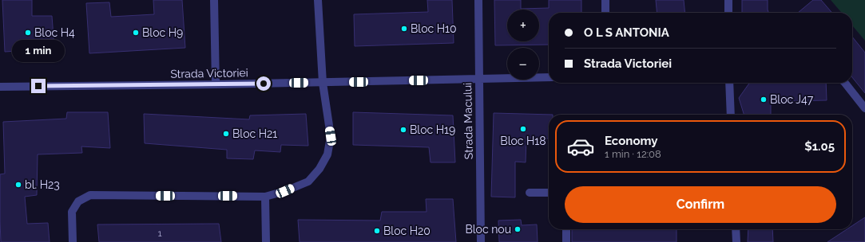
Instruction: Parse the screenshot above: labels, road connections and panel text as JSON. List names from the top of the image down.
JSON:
{
  "streets": {
    "street": ["Strada Victoriei", "Strada Macului"]
  },
  "crossings": [
    ["Strada Victoriei", "Strada Macului"]
  ],
  "places": [
    "Bloc H10",
    "Bloc H4",
    "Bloc H9",
    "Bloc J47",
    "Bloc H18",
    "Bloc H19",
    "Bloc H21",
    "bl. H23",
    "Bloc nou",
    "Bloc H20"
  ],
  "house_numbers": ["1"],
  "page": {
    "map_buttons": ["+", "−"],
    "banner": ["O L S ANTONIA", "Strada Victoriei"],
    "bubble": "1 min",
    "list": [
      {
        "name": "Economy",
        "note": "1 min · 12:08",
        "value": "$1.05"
      }
    ],
    "buttons": "Confirm"
  }
}
